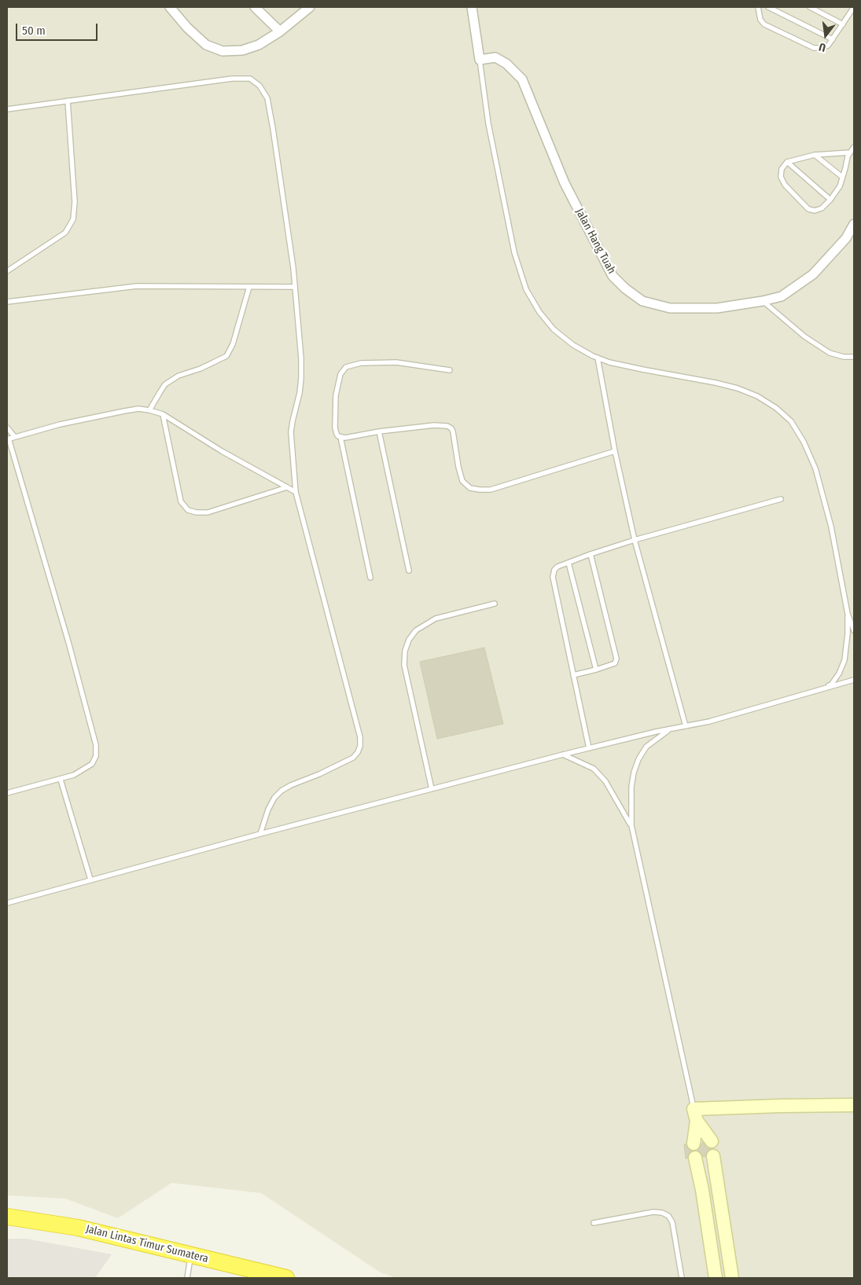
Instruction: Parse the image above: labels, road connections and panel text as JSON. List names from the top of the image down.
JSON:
{
  "streets": {
    "highway": ["Jalan Lintas Timur Sumatera"],
    "street": ["Jalan Hang Tuah"]
  },
  "scale_bar": "50 m",
  "north": "bottom"
}
